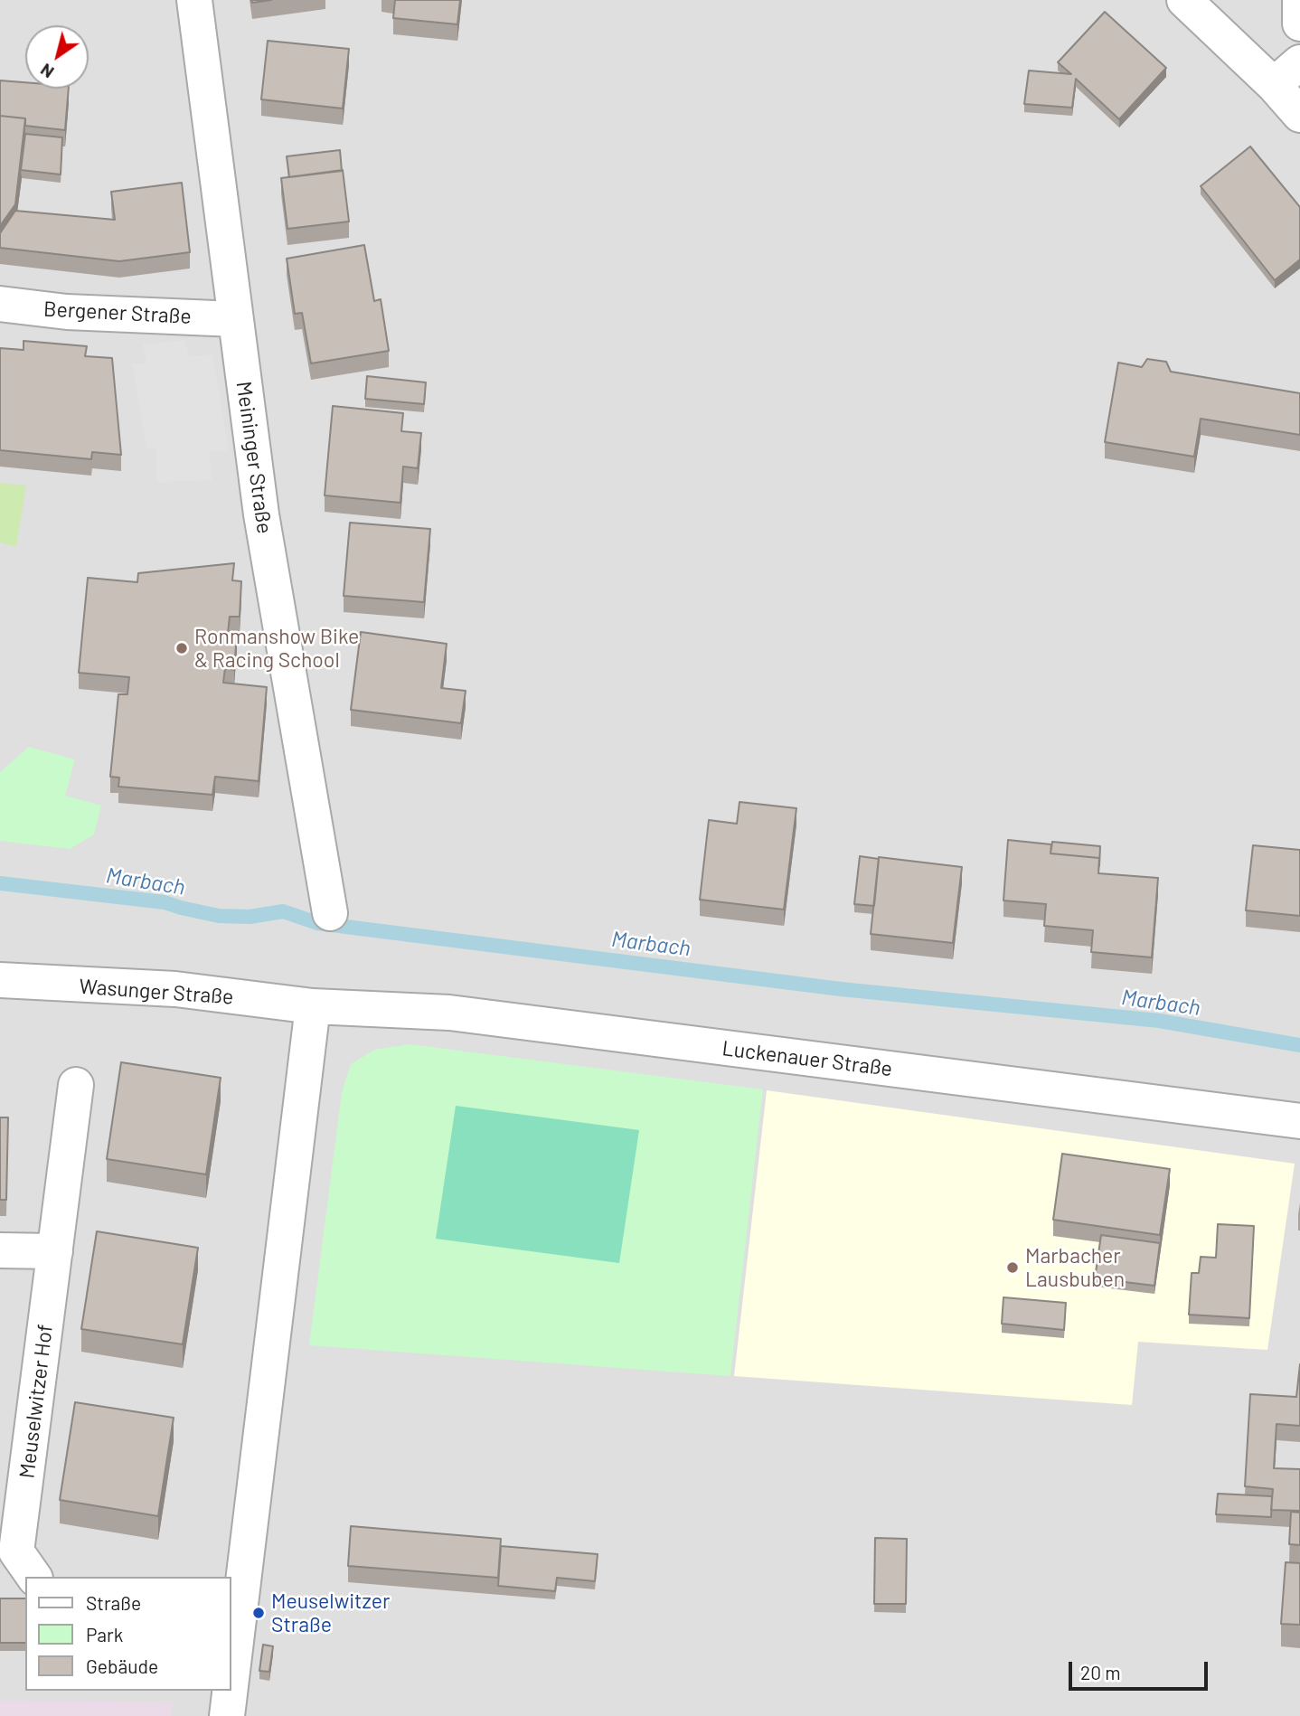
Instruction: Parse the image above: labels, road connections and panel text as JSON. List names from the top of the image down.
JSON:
{
  "streets": {
    "street": [
      "Bergener Straße",
      "Meininger Straße",
      "Wasunger Straße",
      "Luckenauer Straße",
      "Meuselwitzer Hof"
    ]
  },
  "crossings": [
    ["Bergener Straße", "Meininger Straße"],
    ["Wasunger Straße", "Luckenauer Straße"]
  ],
  "water": ["Marbach"],
  "places": ["Ronmanshow Bike & Racing School", "Marbacher Lausbuben", "Meuselwitzer Straße"],
  "legend": ["Straße", "Park", "Gebäude"],
  "scale_bar": "20 m",
  "north": "bottom left"
}
